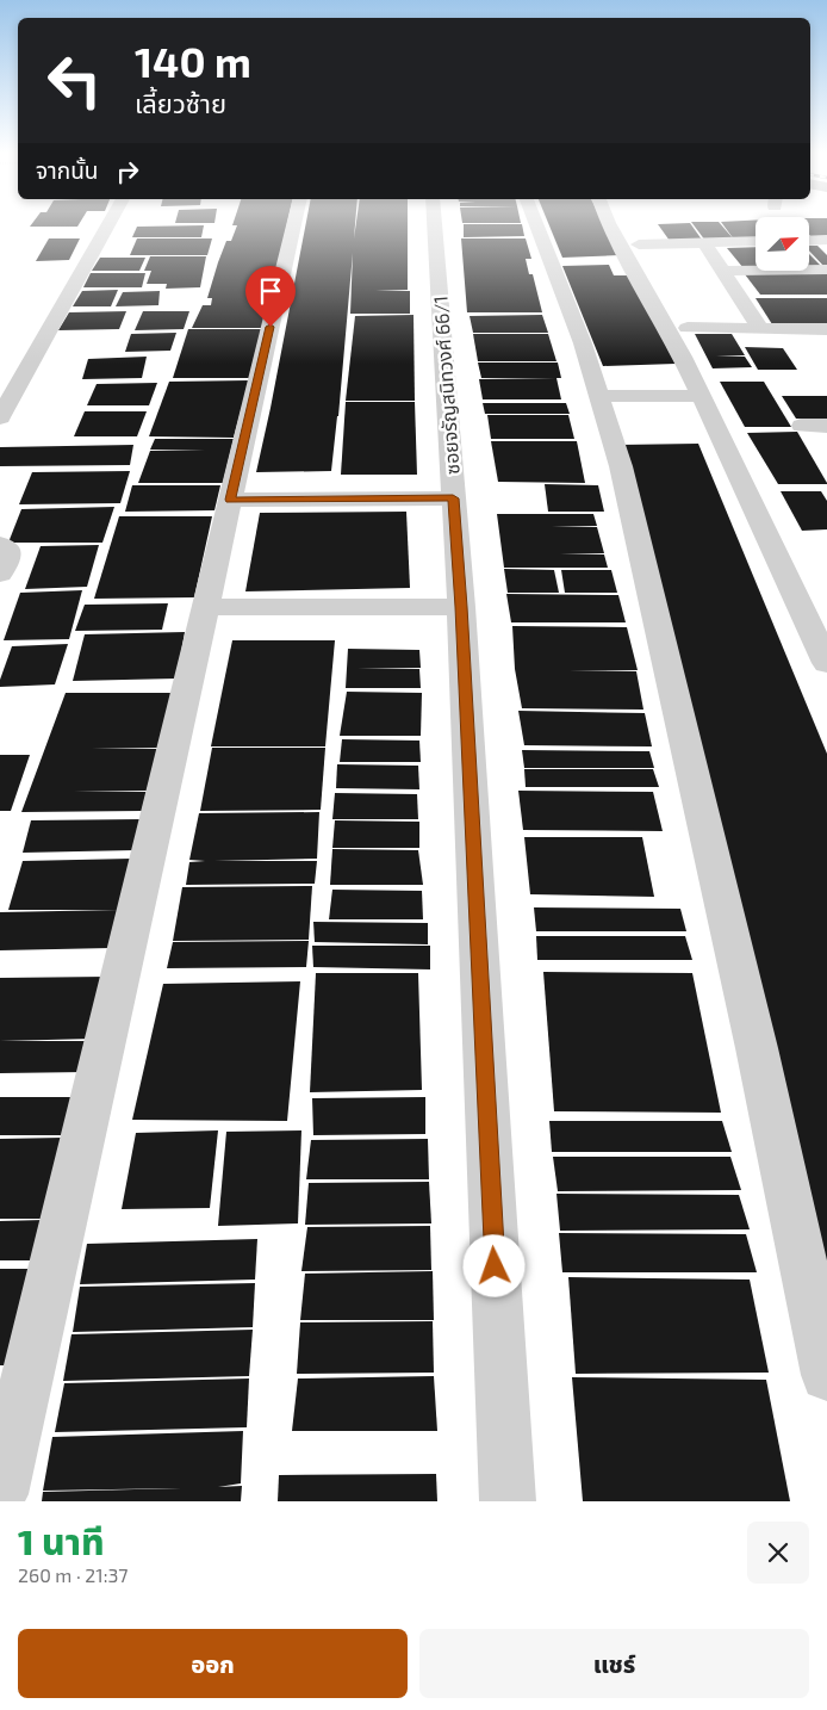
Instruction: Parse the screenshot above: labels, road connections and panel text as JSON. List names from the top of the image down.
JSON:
{
  "streets": {
    "street": ["ซอยจรัญสนิทวงศ์ 66/1"]
  },
  "north": "top right",
  "page": {
    "turn": ["140 m", "เลี้ยวซ้าย"],
    "then": "จากนั้น",
    "heading": ["1 นาที", "260 m · 21:37"],
    "buttons": ["ออก", "แชร์"]
  }
}
